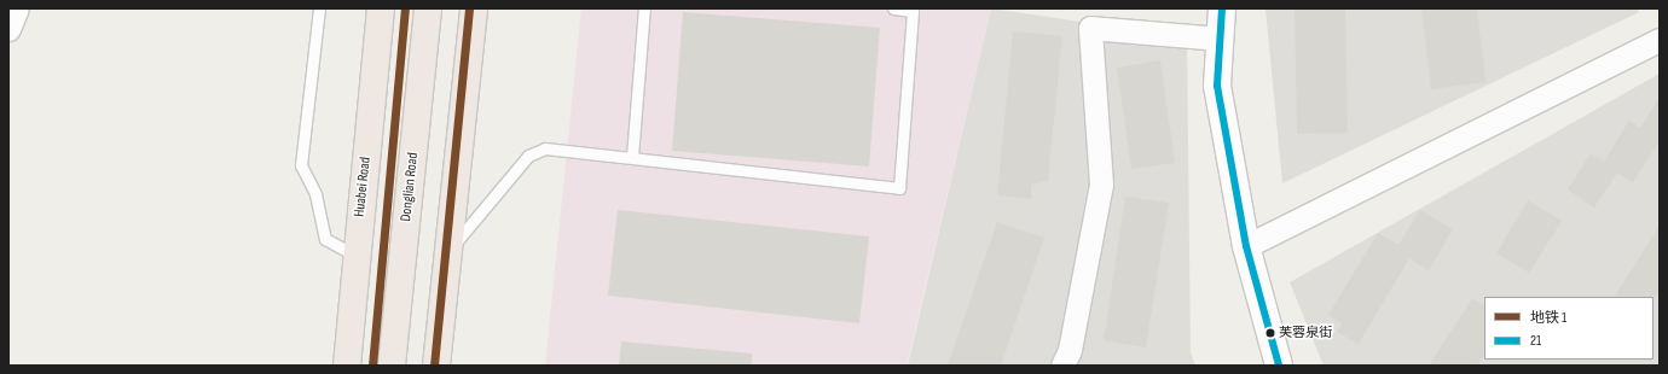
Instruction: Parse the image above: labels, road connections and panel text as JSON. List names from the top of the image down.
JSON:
{
  "streets": {
    "highway": ["Huabei Road", "Donglian Road"]
  },
  "places": ["芙蓉泉街"],
  "lines": ["metro line 1", "transit line 21"],
  "legend": ["地铁 1", "21"]
}
